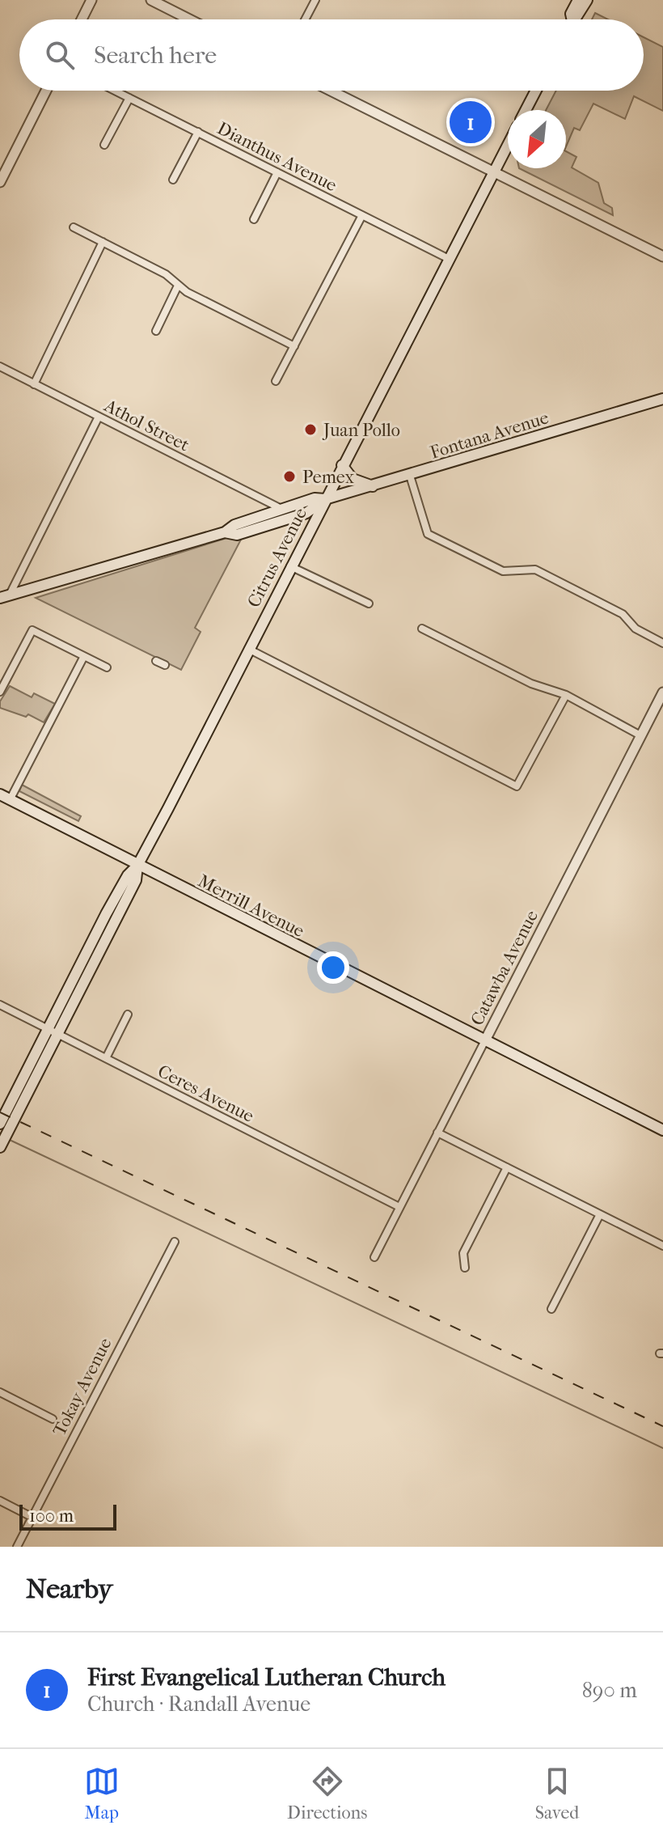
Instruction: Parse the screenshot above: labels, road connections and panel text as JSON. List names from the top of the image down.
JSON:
{
  "streets": {
    "main road": ["Fontana Avenue", "Citrus Avenue", "Merrill Avenue"],
    "street": [
      "Dianthus Avenue",
      "Athol Street",
      "Catawba Avenue",
      "Ceres Avenue",
      "Tokay Avenue"
    ]
  },
  "crossings": [
    ["Dianthus Avenue", "Citrus Avenue"],
    ["Athol Street", "Fontana Avenue"],
    ["Fontana Avenue", "Citrus Avenue"],
    ["Citrus Avenue", "Merrill Avenue"],
    ["Citrus Avenue", "Ceres Avenue"],
    ["Merrill Avenue", "Catawba Avenue"],
    ["Catawba Avenue", "Ceres Avenue"]
  ],
  "places": ["Juan Pollo", "Pemex"],
  "scale_bar": "100 m",
  "north": "bottom left",
  "page": {
    "search": "Search here",
    "pins": "1",
    "scale": "100 m",
    "heading": "Nearby",
    "list": [
      {
        "mark": "1",
        "name": "First Evangelical Lutheran Church",
        "note": "Church · Randall Avenue",
        "value": "890 m"
      }
    ],
    "nav": ["Map", "Directions", "Saved"]
  }
}
